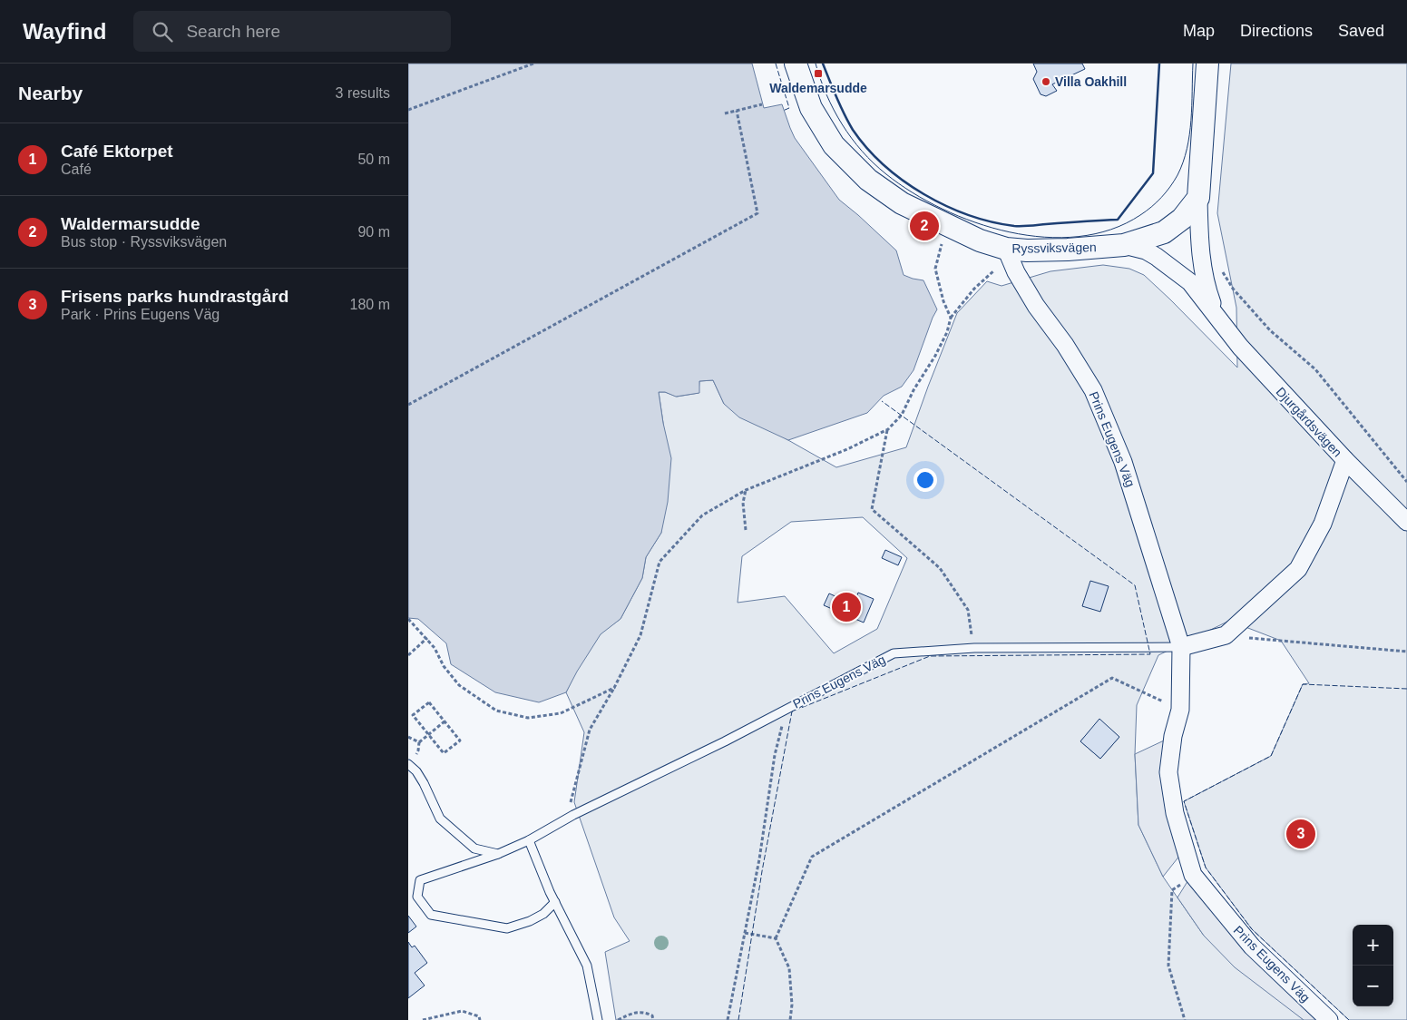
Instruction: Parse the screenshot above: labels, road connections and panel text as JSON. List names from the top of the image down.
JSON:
{
  "streets": {
    "street": ["Ryssviksvägen", "Djurgårdsvägen", "Prins Eugens Väg"]
  },
  "crossings": [
    ["Ryssviksvägen", "Djurgårdsvägen"],
    ["Ryssviksvägen", "Prins Eugens Väg"],
    ["Djurgårdsvägen", "Prins Eugens Väg"]
  ],
  "places": {
    "transit": ["Waldemarsudde"],
    "other": ["Villa Oakhill"]
  },
  "page": {
    "header": "Wayfind",
    "search": "Search here",
    "nav": ["Map", "Directions", "Saved"],
    "heading": ["Nearby", "3 results"],
    "list": [
      {
        "mark": "1",
        "name": "Café Ektorpet",
        "note": "Café",
        "value": "50 m"
      },
      {
        "mark": "2",
        "name": "Waldermarsudde",
        "note": "Bus stop · Ryssviksvägen",
        "value": "90 m"
      },
      {
        "mark": "3",
        "name": "Frisens parks hundrastgård",
        "note": "Park · Prins Eugens Väg",
        "value": "180 m"
      }
    ],
    "pins": ["2", "1", "3"],
    "map_buttons": ["+", "−"]
  }
}
